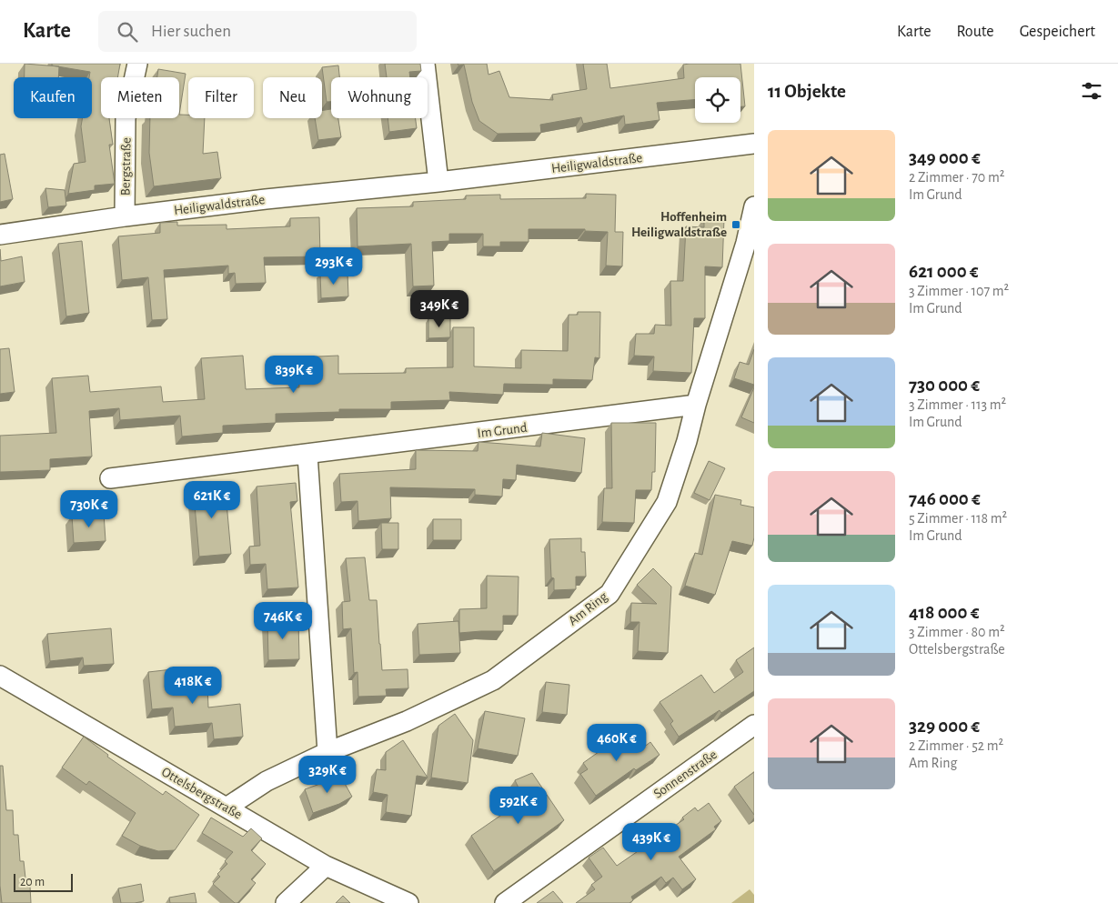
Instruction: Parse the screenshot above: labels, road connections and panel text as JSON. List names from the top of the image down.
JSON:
{
  "streets": {
    "street": [
      "Heiligwaldstraße",
      "Bergstraße",
      "Im Grund",
      "Am Ring",
      "Sonnenstraße",
      "Ottelsbergstraße"
    ]
  },
  "crossings": [
    ["Heiligwaldstraße", "Bergstraße"],
    ["Im Grund", "Am Ring"],
    ["Am Ring", "Ottelsbergstraße"]
  ],
  "places": {
    "transit": ["Hoffenheim Heiligwaldstraße"]
  },
  "scale_bar": "20 m",
  "page": {
    "header": "Karte",
    "search": "Hier suchen",
    "nav": ["Karte", "Route", "Gespeichert"],
    "heading": "11 Objekte",
    "chip": [
      "Kaufen",
      "Mieten",
      "Filter",
      "Neu",
      "Wohnung"
    ],
    "list": [
      {
        "name": "349 000 €",
        "note": "2 Zimmer · 70 m² · Im Grund"
      },
      {
        "name": "621 000 €",
        "note": "3 Zimmer · 107 m² · Im Grund"
      },
      {
        "name": "730 000 €",
        "note": "3 Zimmer · 113 m² · Im Grund"
      },
      {
        "name": "746 000 €",
        "note": "5 Zimmer · 118 m² · Im Grund"
      },
      {
        "name": "418 000 €",
        "note": "3 Zimmer · 80 m² · Ottelsbergstraße"
      },
      {
        "name": "329 000 €",
        "note": "2 Zimmer · 52 m² · Am Ring"
      }
    ],
    "price": [
      "293K €",
      "349K €",
      "839K €",
      "621K €",
      "730K €",
      "746K €",
      "418K €",
      "460K €",
      "329K €",
      "592K €",
      "439K €"
    ],
    "scale": "20 m"
  }
}
